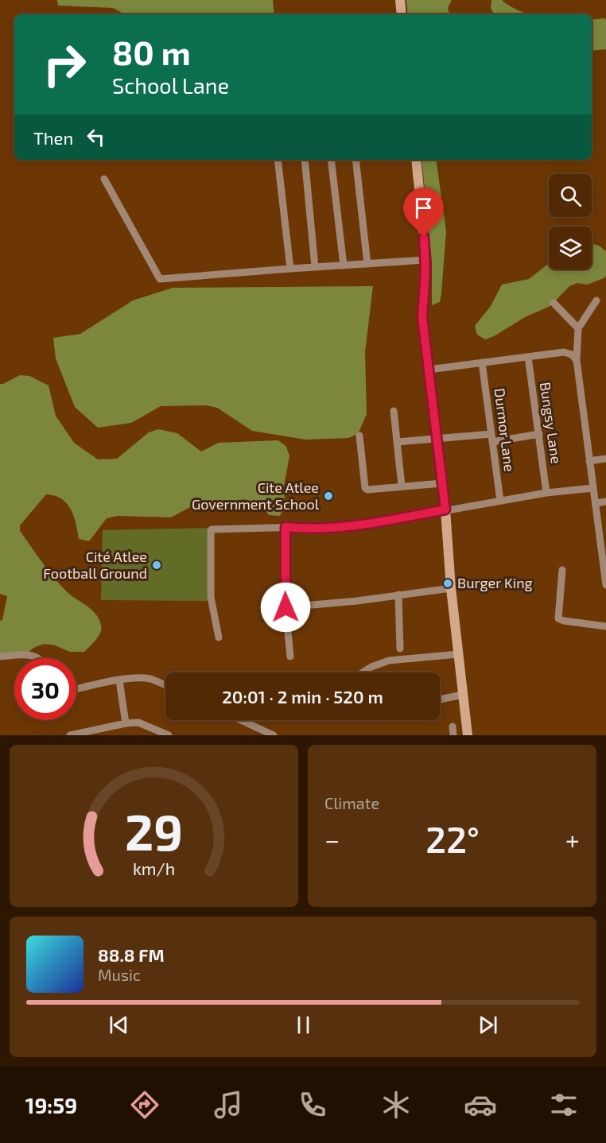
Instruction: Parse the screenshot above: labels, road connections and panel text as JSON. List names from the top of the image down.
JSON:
{
  "streets": {
    "street": ["Bungsy Lane", "Durmor Lane"]
  },
  "places": ["Cite Atlee Government School", "Cité Atlee Football Ground", "Burger King"],
  "page": {
    "turn": ["80 m", "School Lane"],
    "then": "Then",
    "limit": "30",
    "trip": "20:01 · 2 min · 520 m",
    "tile": "Climate",
    "heat": ["−", "22°", "+"],
    "song": ["88.8 FM", "Music"],
    "tabs": "19:59",
    "gauge": ["29", "km/h"]
  }
}
